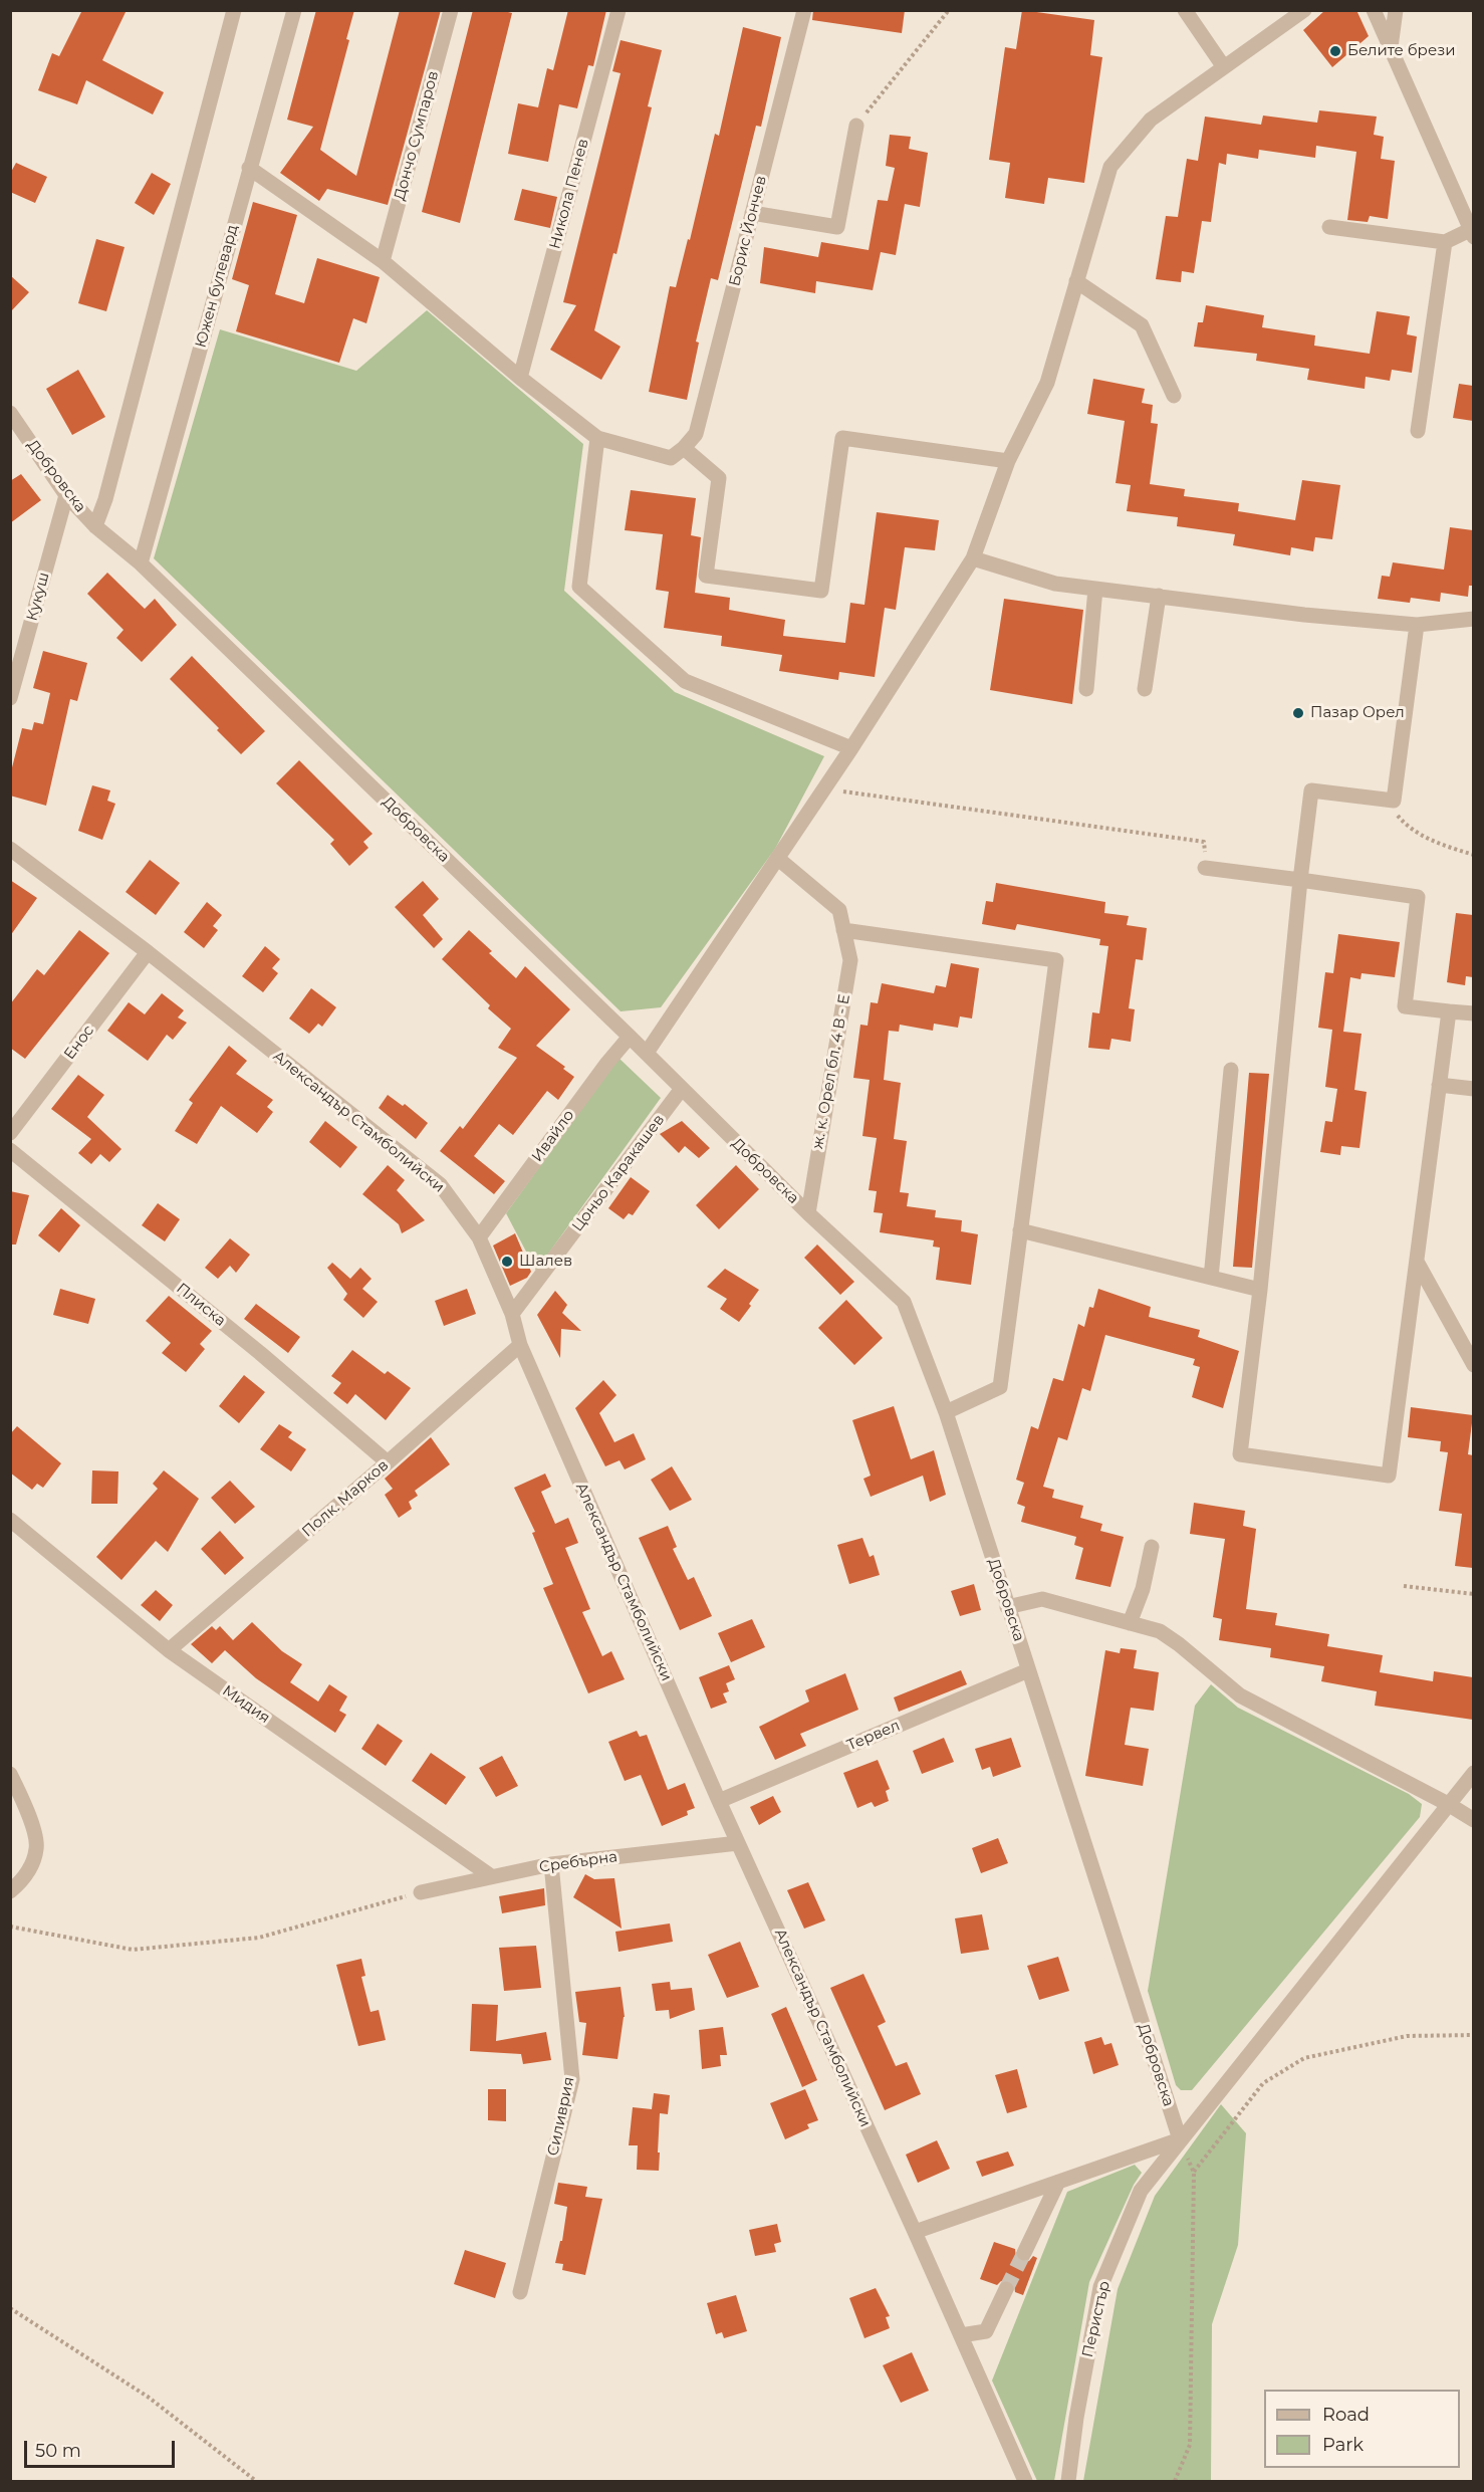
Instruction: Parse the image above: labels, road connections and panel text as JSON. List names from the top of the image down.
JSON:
{
  "streets": {
    "street": [
      "Дончо Сумпаров",
      "Никола Пенев",
      "Борис Йончев",
      "Южен булевард",
      "Добровска",
      "Кукуш",
      "Енос",
      "ж. к. Орел бл. 4 В - Е",
      "Александър Стамболийски",
      "Ивайло",
      "Цоньо Каракашев",
      "Плиска",
      "Полк. Марков",
      "Мидия",
      "Тервел",
      "Сребърна",
      "Силиврия",
      "Перистър"
    ]
  },
  "crossings": [
    ["Южен булевард", "Добровска"],
    ["Добровска", "Кукуш"],
    ["Добровска", "ж. к. Орел бл. 4 В - Е"],
    ["Добровска", "Ивайло"],
    ["Добровска", "Цоньо Каракашев"],
    ["Добровска", "Тервел"],
    ["Добровска", "Перистър"],
    ["Енос", "Александър Стамболийски"],
    ["Александър Стамболийски", "Ивайло"],
    ["Александър Стамболийски", "Цоньо Каракашев"],
    ["Александър Стамболийски", "Полк. Марков"],
    ["Александър Стамболийски", "Тервел"],
    ["Александър Стамболийски", "Сребърна"],
    ["Плиска", "Полк. Марков"],
    ["Полк. Марков", "Мидия"],
    ["Мидия", "Сребърна"],
    ["Сребърна", "Силиврия"]
  ],
  "places": ["Белите брези", "Пазар Орел", "Шалев"],
  "legend": ["Road", "Park"],
  "scale_bar": "50 m"
}
